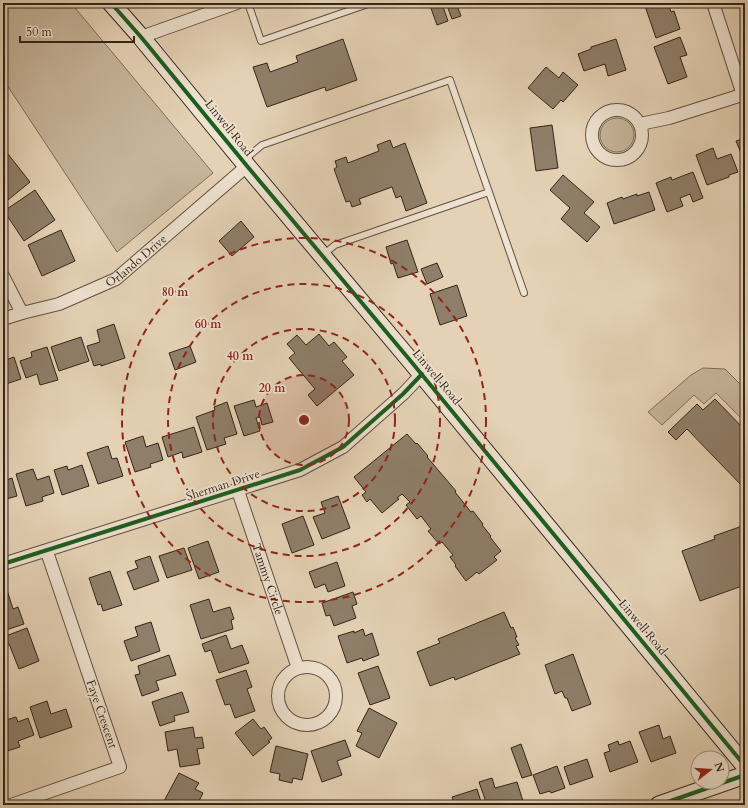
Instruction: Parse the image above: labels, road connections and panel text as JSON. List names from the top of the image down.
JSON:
{
  "streets": {
    "main road": ["Linwell Road"],
    "street": [
      "Orlando Drive",
      "Sherman Drive",
      "Tammy Circle",
      "Faye Crescent"
    ]
  },
  "crossings": [
    ["Linwell Road", "Orlando Drive"],
    ["Linwell Road", "Sherman Drive"],
    ["Sherman Drive", "Tammy Circle"],
    ["Sherman Drive", "Faye Crescent"]
  ],
  "scale_bar": "50 m",
  "north": "right",
  "rings": [
    "80 m",
    "60 m",
    "40 m",
    "20 m"
  ]
}
